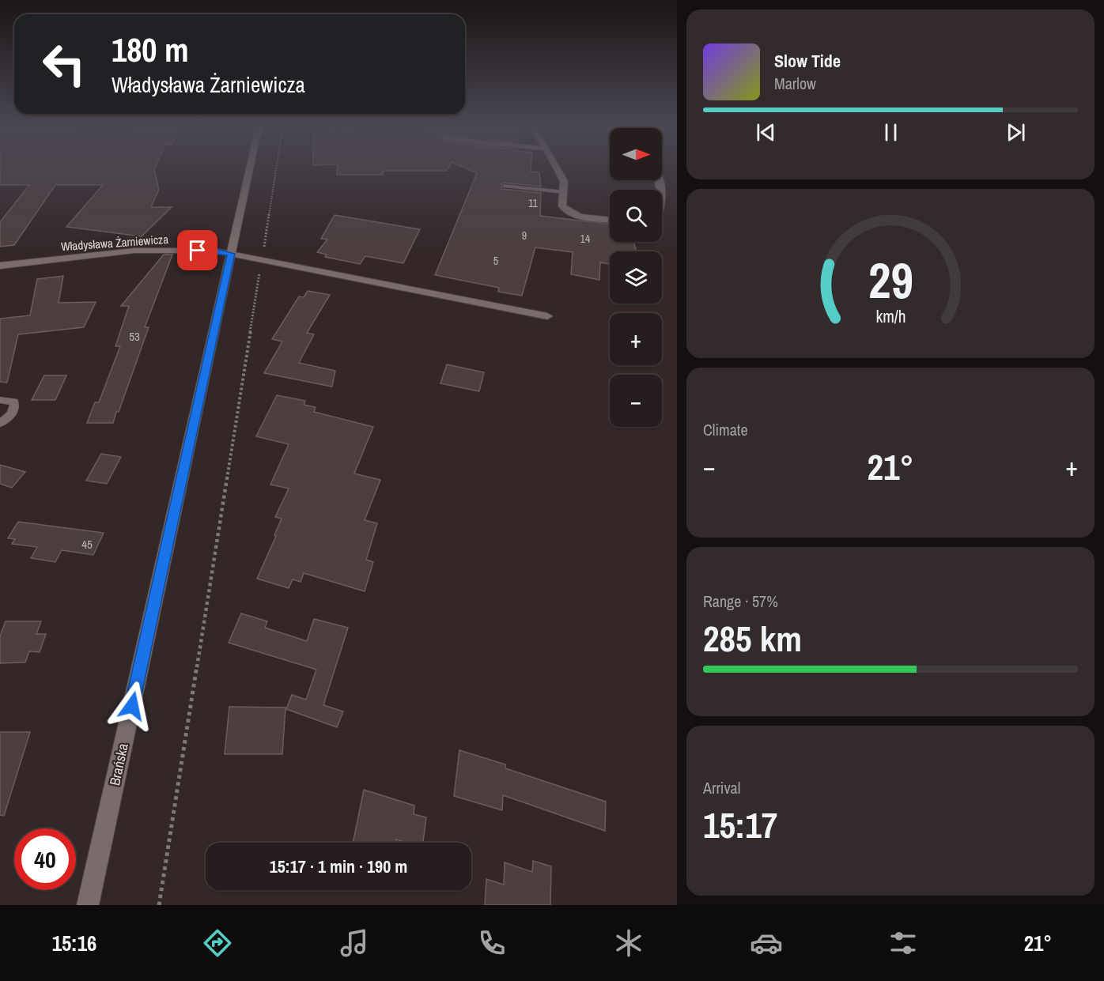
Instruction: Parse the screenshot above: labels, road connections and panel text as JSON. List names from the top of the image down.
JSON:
{
  "streets": {
    "street": ["Władysława Żarniewicza", "Brańska"]
  },
  "crossings": [
    ["Władysława Żarniewicza", "Brańska"]
  ],
  "house_numbers": [
    "11",
    "9",
    "14",
    "5",
    "53",
    "45"
  ],
  "north": "right",
  "page": {
    "turn": ["180 m", "Władysława Żarniewicza"],
    "song": ["Slow Tide", "Marlow"],
    "map_buttons": ["+", "−"],
    "tile": [
      "Climate",
      ["Range · 57%", "285 km"],
      ["Arrival", "15:17"]
    ],
    "heat": ["−", "21°", "+"],
    "limit": "40",
    "trip": "15:17 · 1 min · 190 m",
    "tabs": ["15:16", "21°"],
    "gauge": ["29", "km/h"]
  }
}
